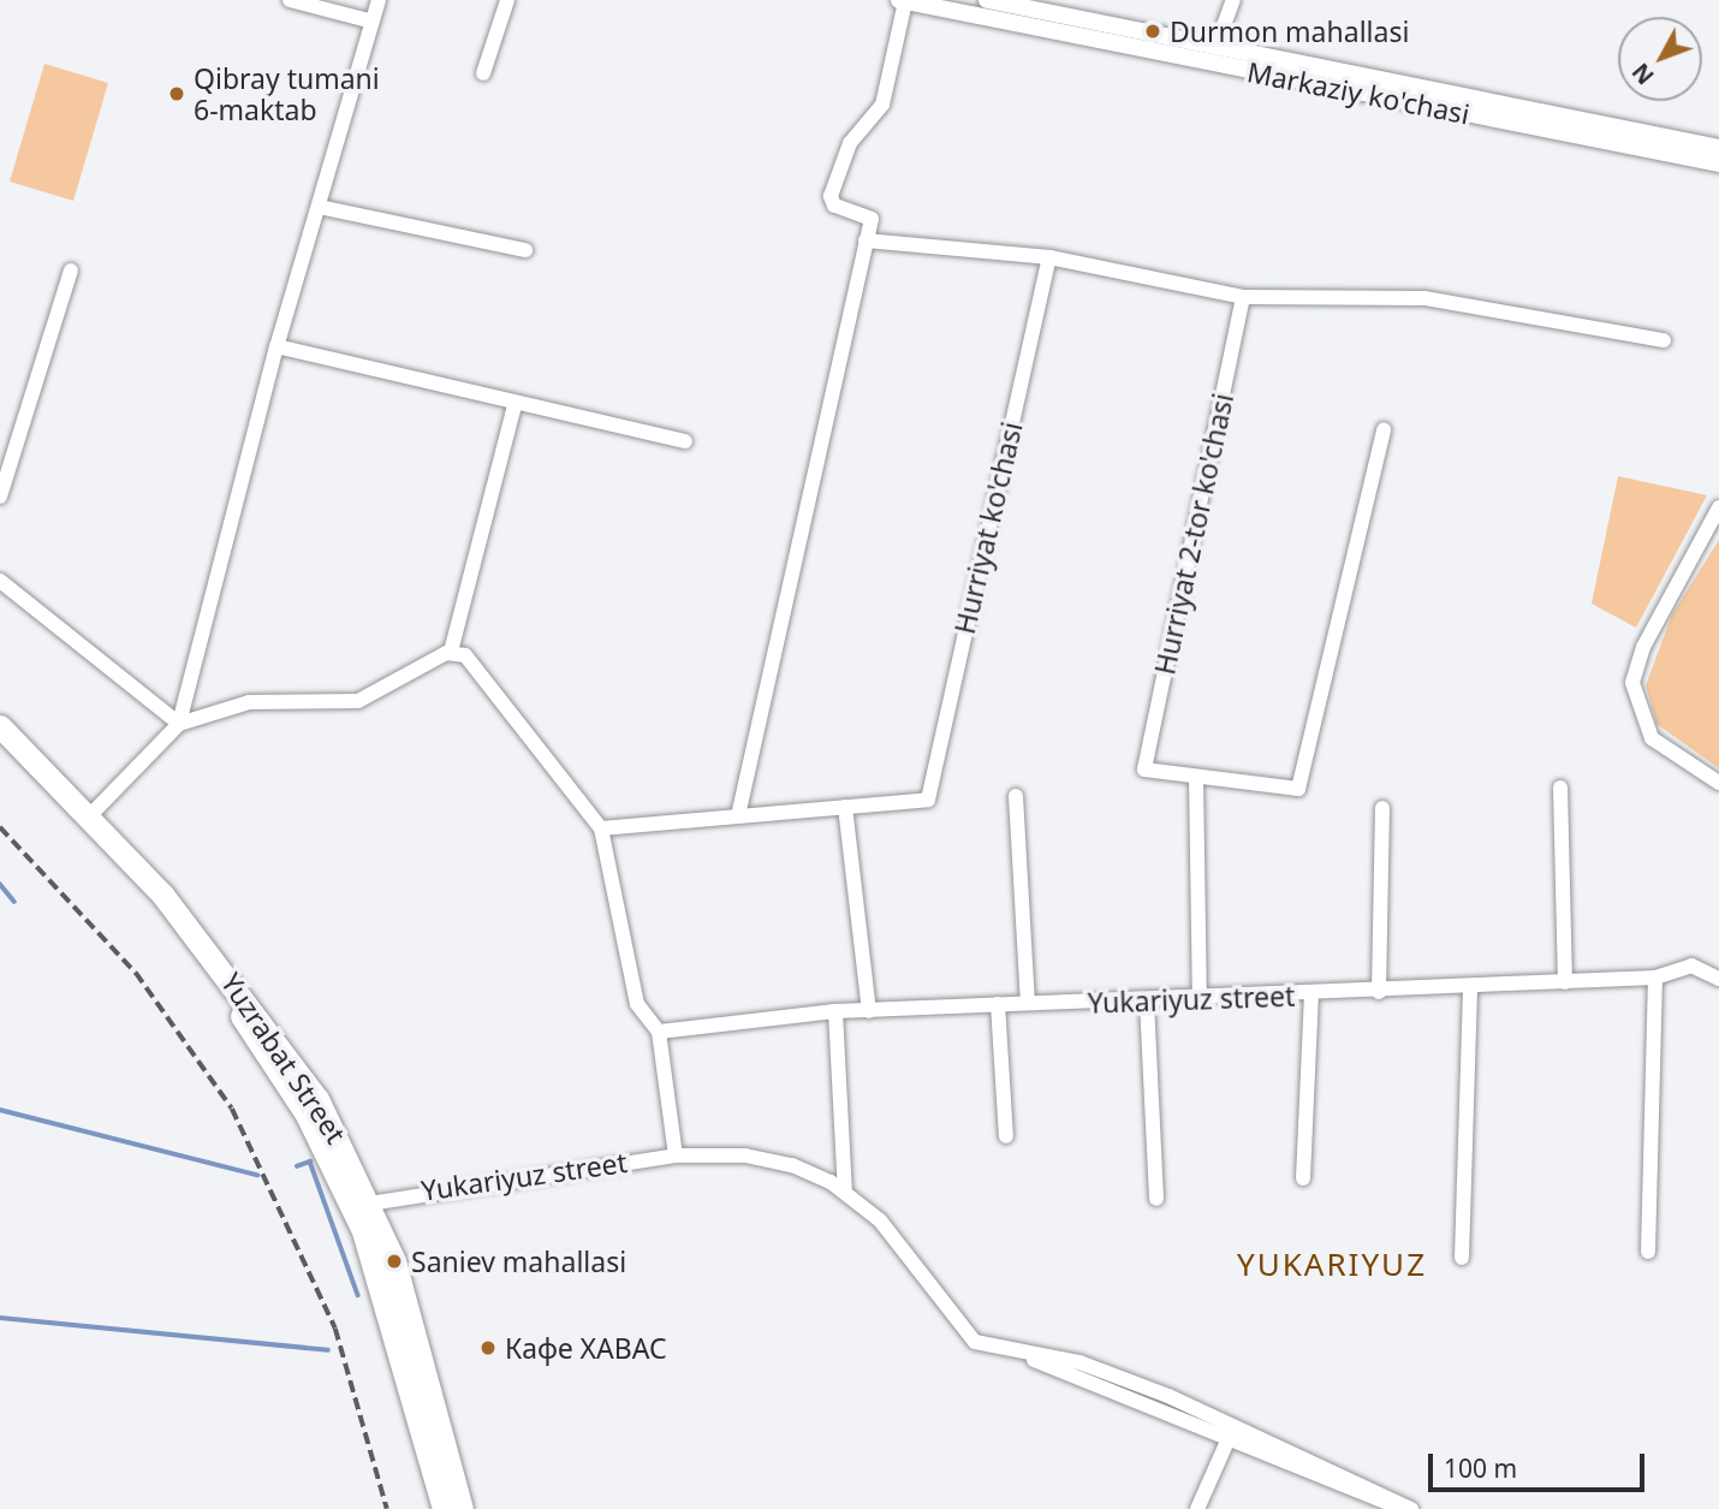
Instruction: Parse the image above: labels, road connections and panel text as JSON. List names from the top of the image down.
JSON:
{
  "streets": {
    "main road": ["Yuzrabat Street"],
    "street": [
      "Markaziy ko'chasi",
      "Hurriyat ko'chasi",
      "Hurriyat 2-tor ko'chasi",
      "Yukariyuz street"
    ]
  },
  "crossings": [
    ["Yukariyuz street", "Yuzrabat Street"]
  ],
  "districts": ["YUKARIYUZ"],
  "places": [
    "Durmon mahallasi",
    "Qibray tumani 6-maktab",
    "Saniev mahallasi",
    "Кафе ХАВАС"
  ],
  "scale_bar": "100 m",
  "north": "bottom left"
}
